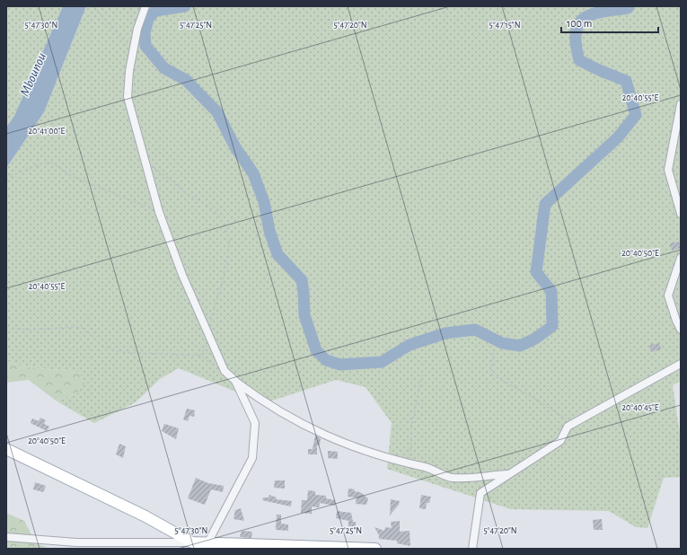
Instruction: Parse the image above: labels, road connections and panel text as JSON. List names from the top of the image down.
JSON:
{
  "water": ["Mbounou"],
  "scale_bar": "100 m",
  "coordinates": [
    "5°47'30\"N",
    "5°47'25\"N",
    "5°47'20\"N",
    "5°47'15\"N",
    "20°40'55\"E",
    "20°41'00\"E",
    "20°40'50\"E",
    "20°40'45\"E"
  ]
}
